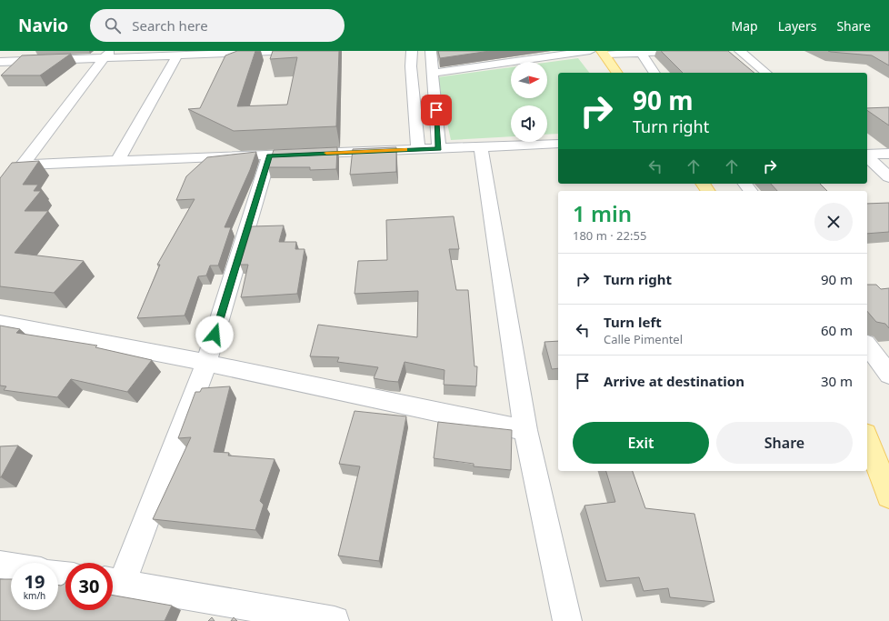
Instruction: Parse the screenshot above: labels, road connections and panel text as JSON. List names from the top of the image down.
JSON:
{
  "north": "right",
  "page": {
    "header": "Navio",
    "search": "Search here",
    "nav": ["Map", "Layers", "Share"],
    "turn": ["90 m", "Turn right"],
    "heading": ["1 min", "180 m · 22:55"],
    "list": [
      {
        "name": "Turn right",
        "value": "90 m"
      },
      {
        "name": "Turn left",
        "note": "Calle Pimentel",
        "value": "60 m"
      },
      {
        "name": "Arrive at destination",
        "value": "30 m"
      }
    ],
    "buttons": ["Exit", "Share"],
    "speed": "19 km/h",
    "limit": "30"
  }
}
